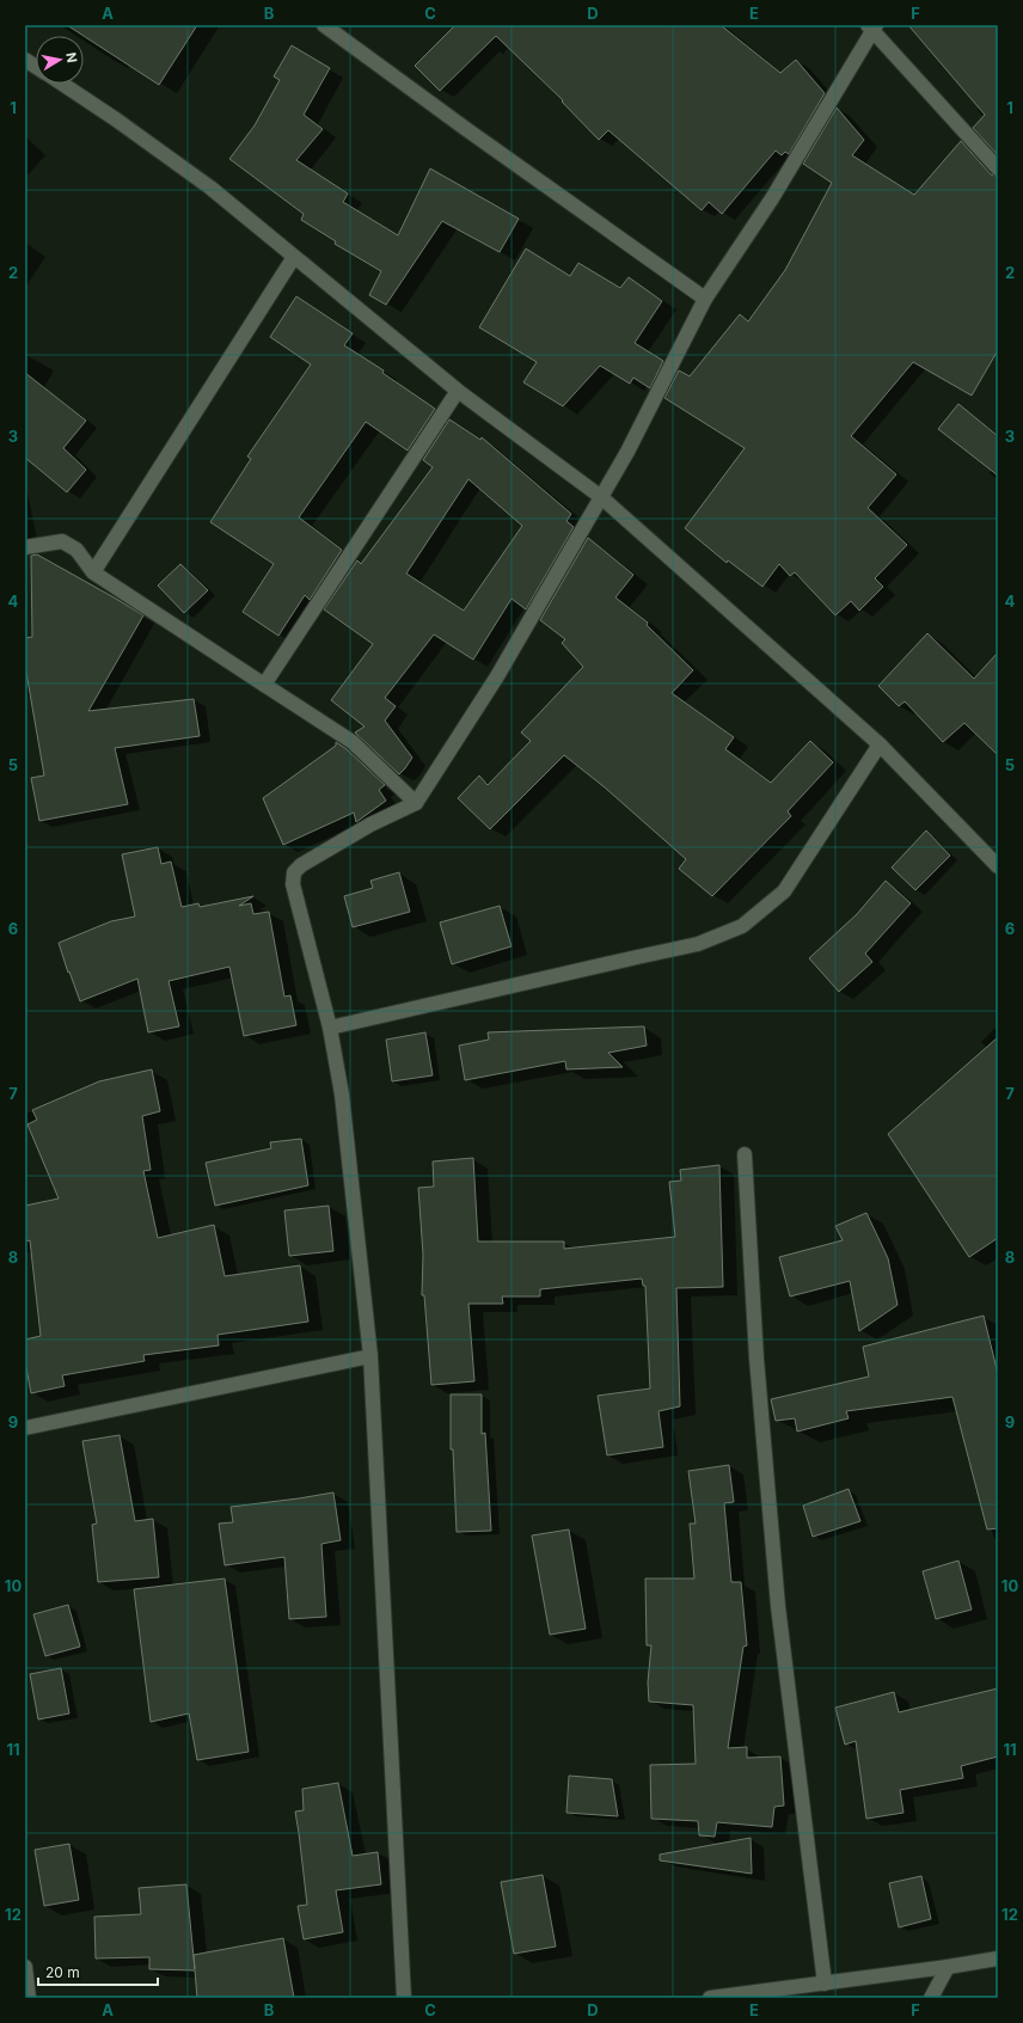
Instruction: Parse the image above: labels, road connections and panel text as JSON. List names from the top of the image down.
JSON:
{
  "scale_bar": "20 m",
  "north": "right",
  "grid": {
    "columns": [
      "A",
      "B",
      "C",
      "D",
      "E",
      "F"
    ],
    "rows": [
      "1",
      "2",
      "3",
      "4",
      "5",
      "6",
      "7",
      "8",
      "9",
      "10",
      "11",
      "12"
    ]
  }
}
